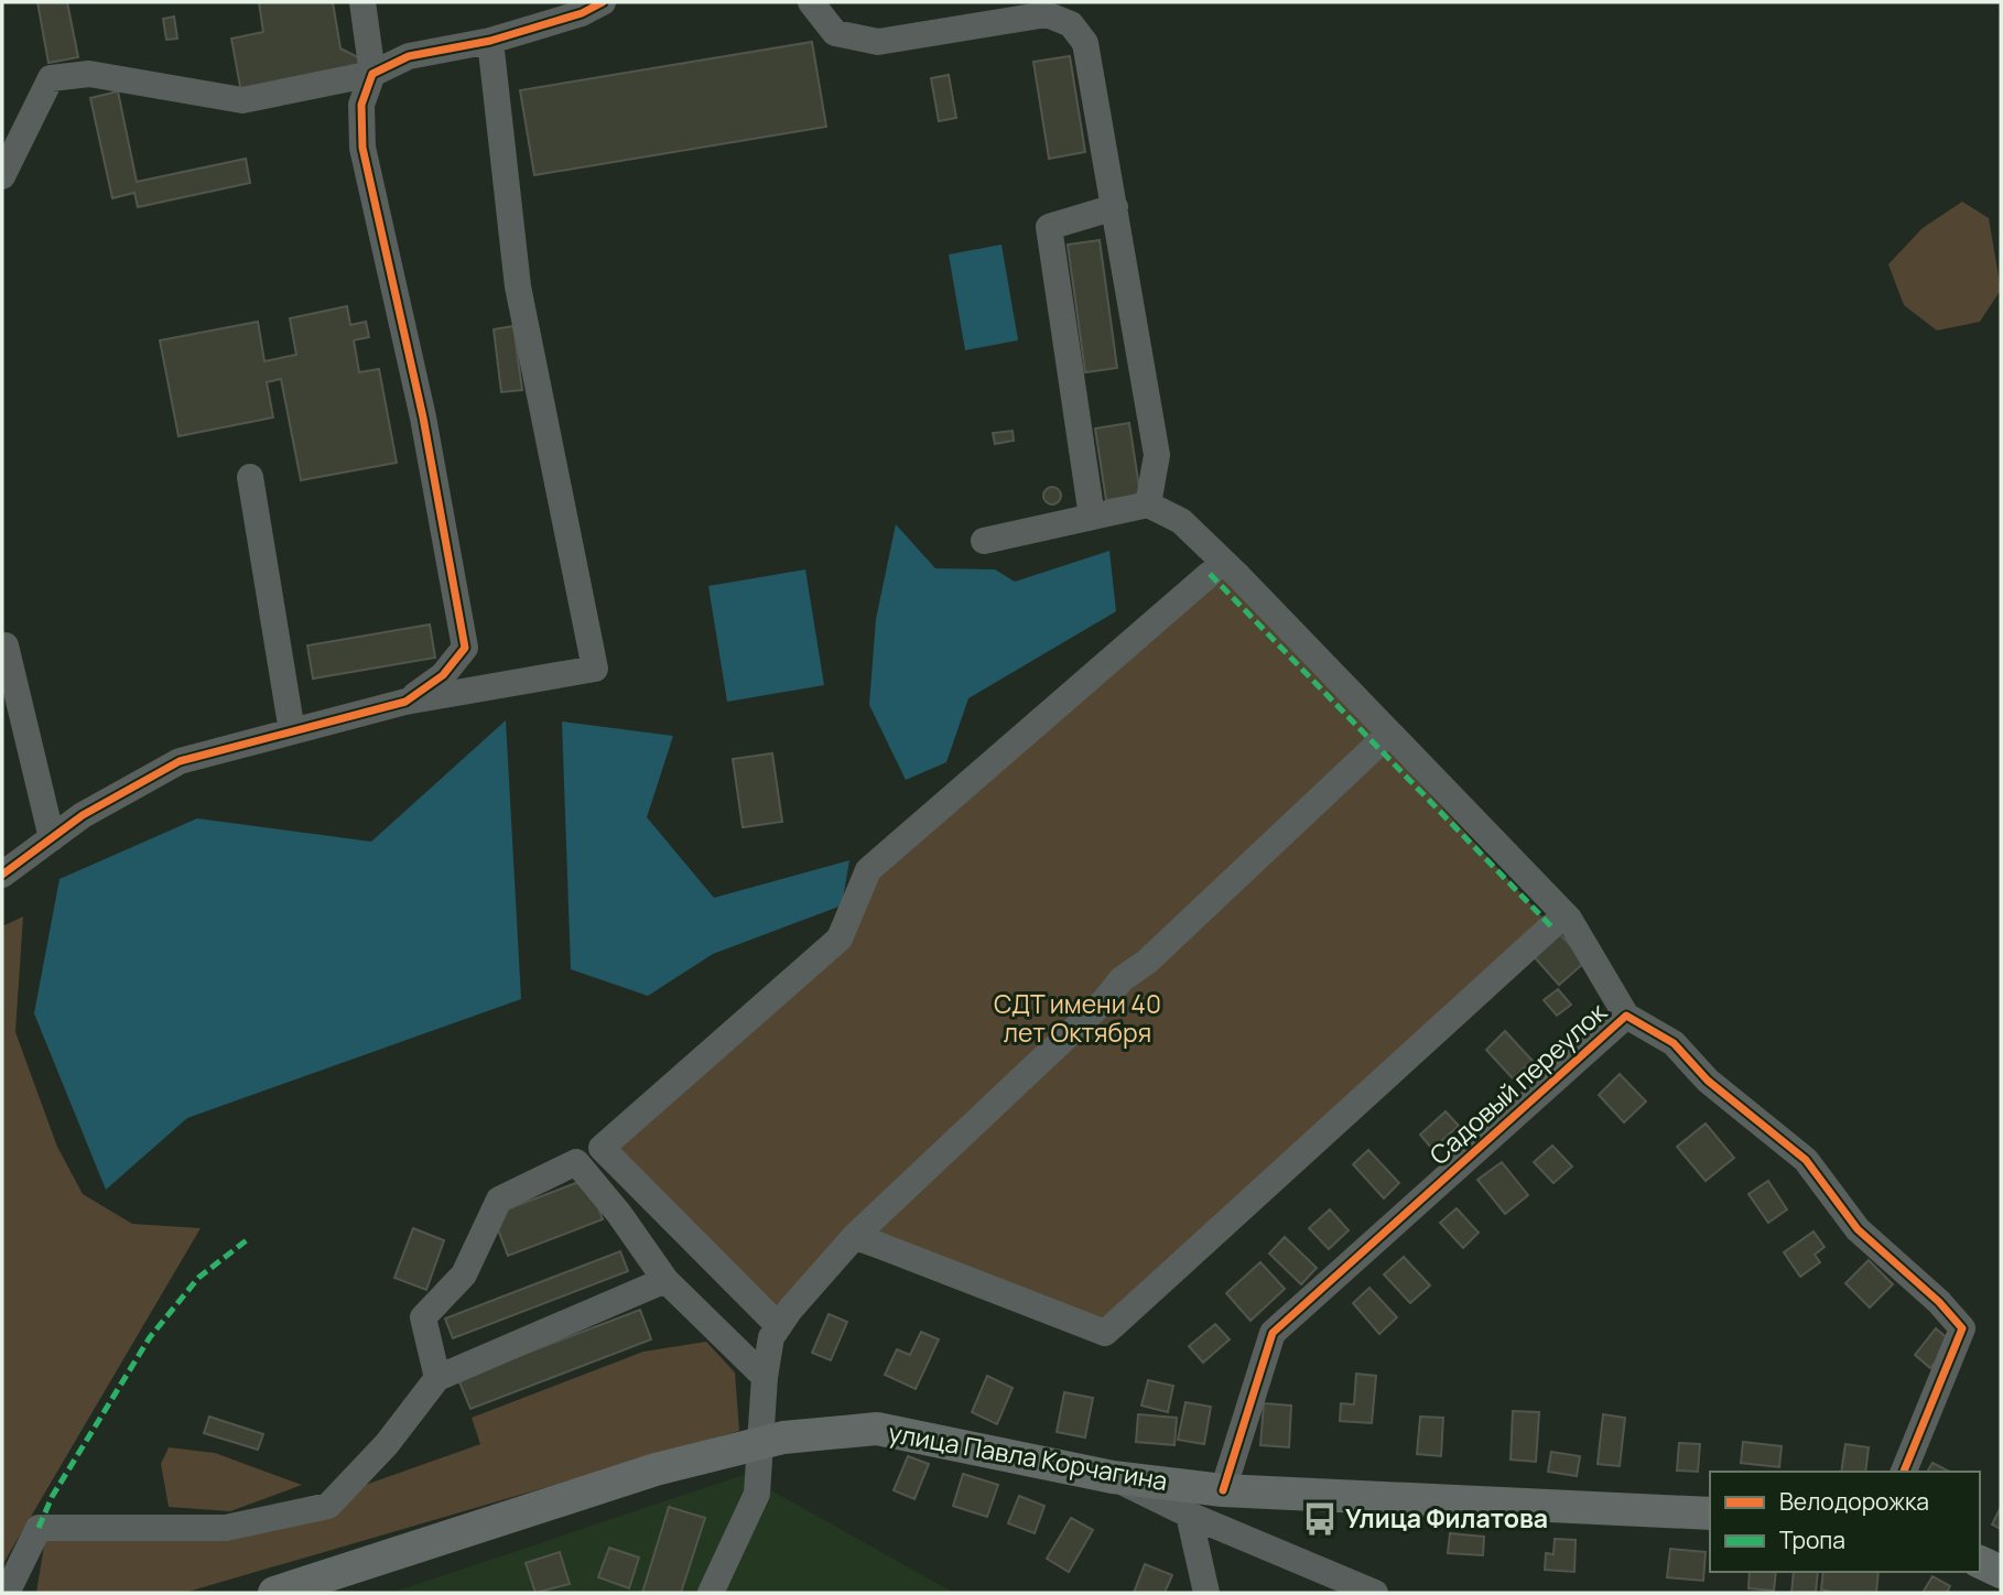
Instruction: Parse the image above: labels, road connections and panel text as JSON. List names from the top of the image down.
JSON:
{
  "streets": {
    "main road": ["улица Павла Корчагина"],
    "street": ["Садовый переулок"]
  },
  "crossings": [
    ["Садовый переулок", "улица Павла Корчагина"]
  ],
  "parks": ["СДТ имени 40 лет Октября"],
  "places": {
    "bus stop": ["Улица Филатова"]
  },
  "legend": ["Велодорожка", "Тропа"]
}
